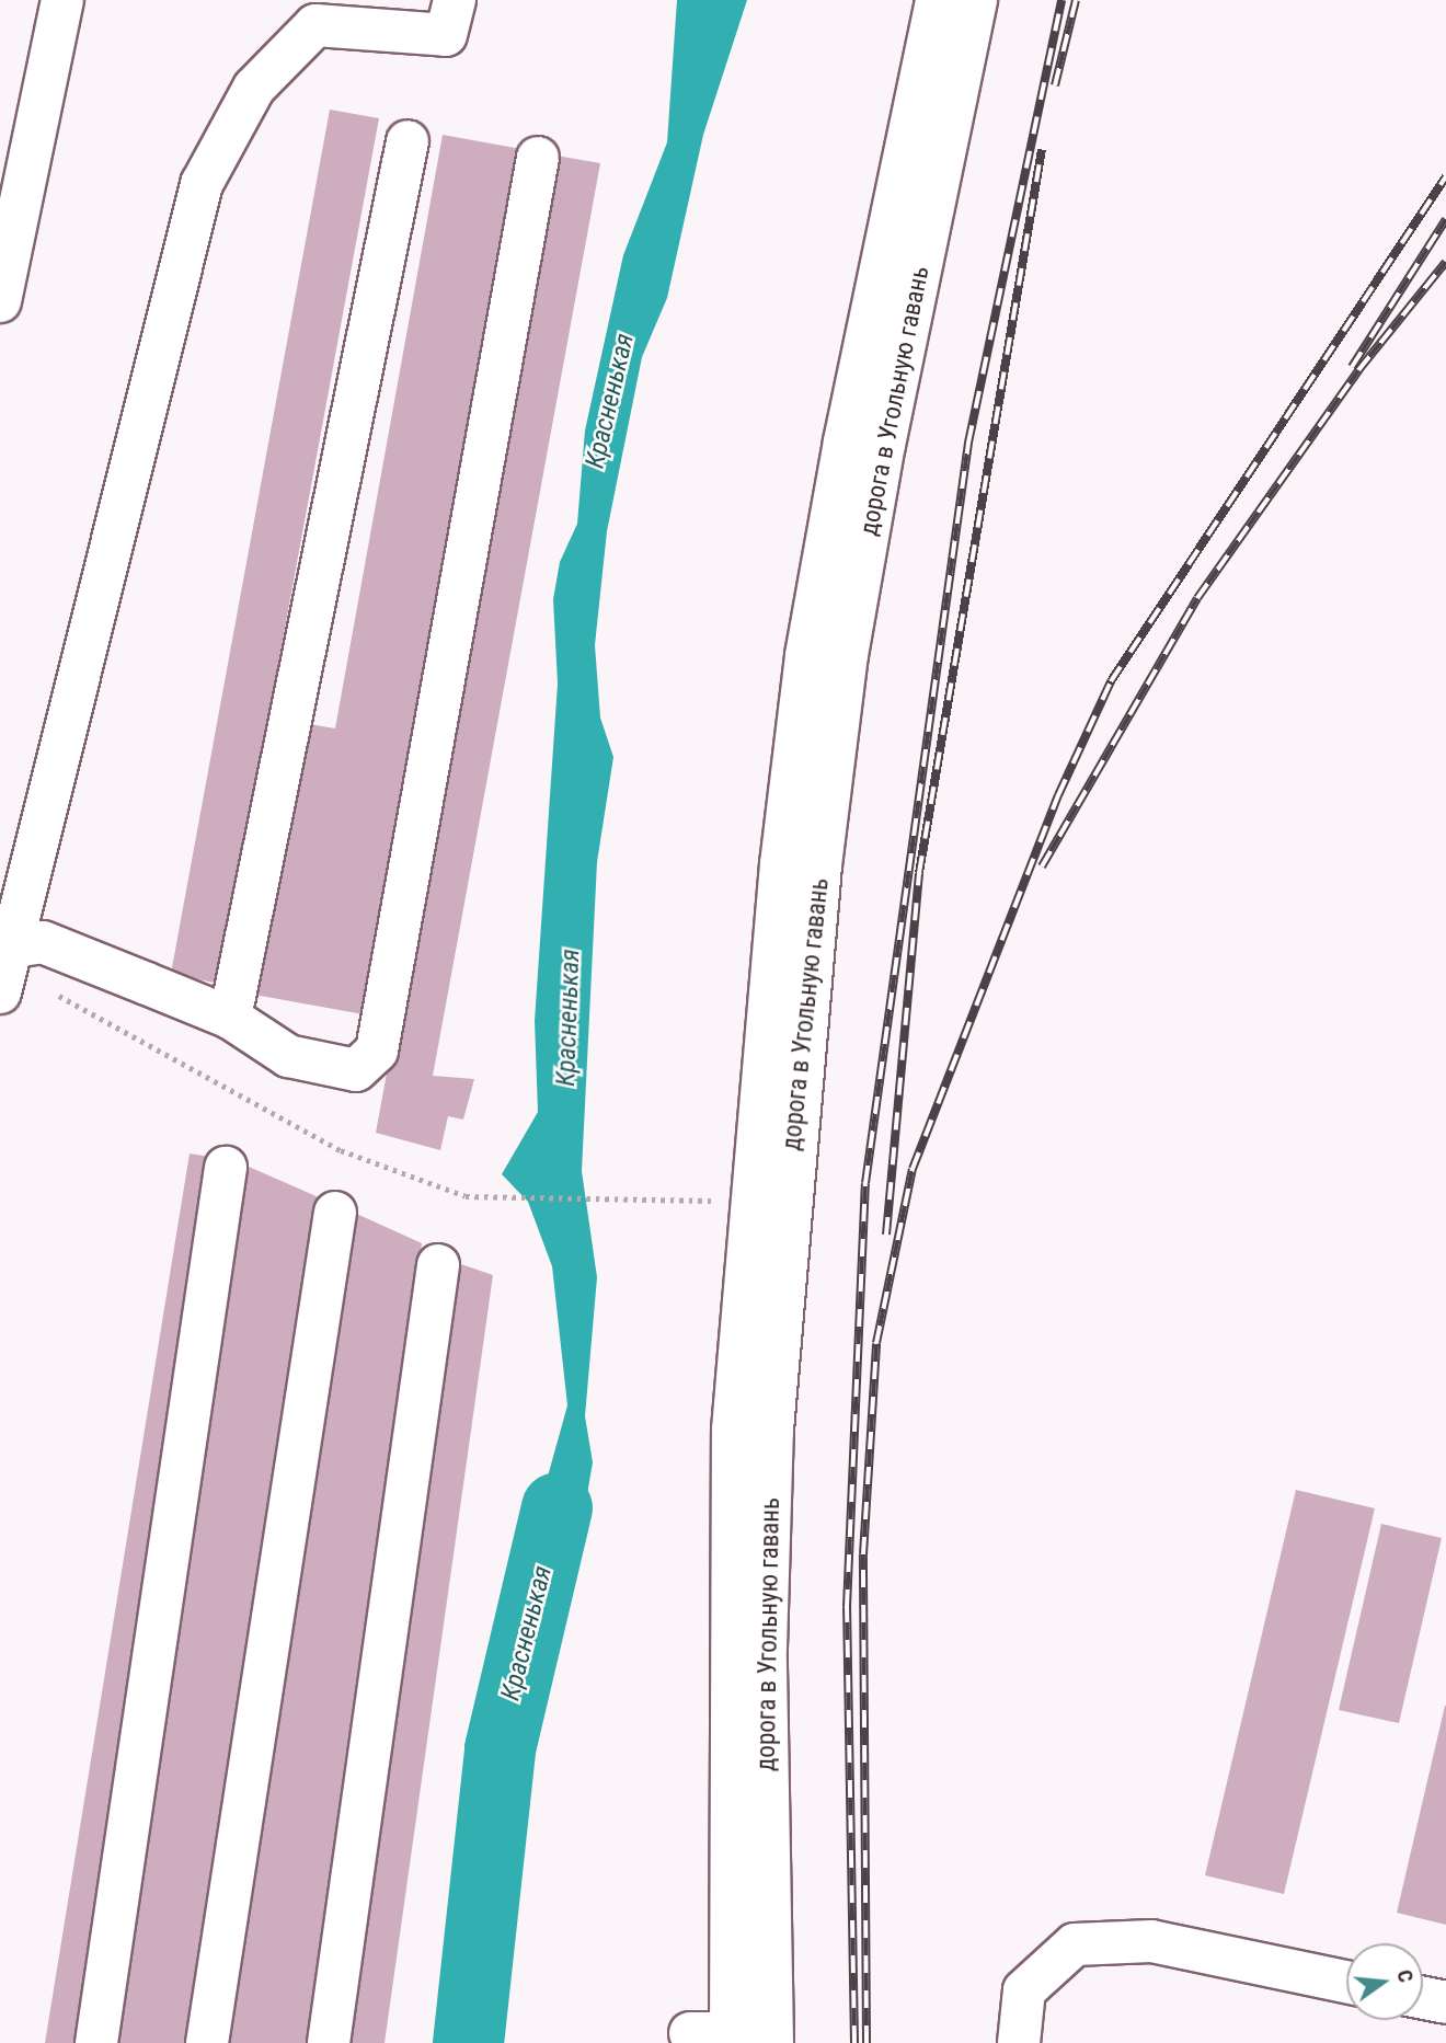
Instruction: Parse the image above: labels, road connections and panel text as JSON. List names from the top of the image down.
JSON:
{
  "streets": {
    "street": ["дорога в Угольную гавань"]
  },
  "water": ["Красненькая"],
  "north": "right"
}
